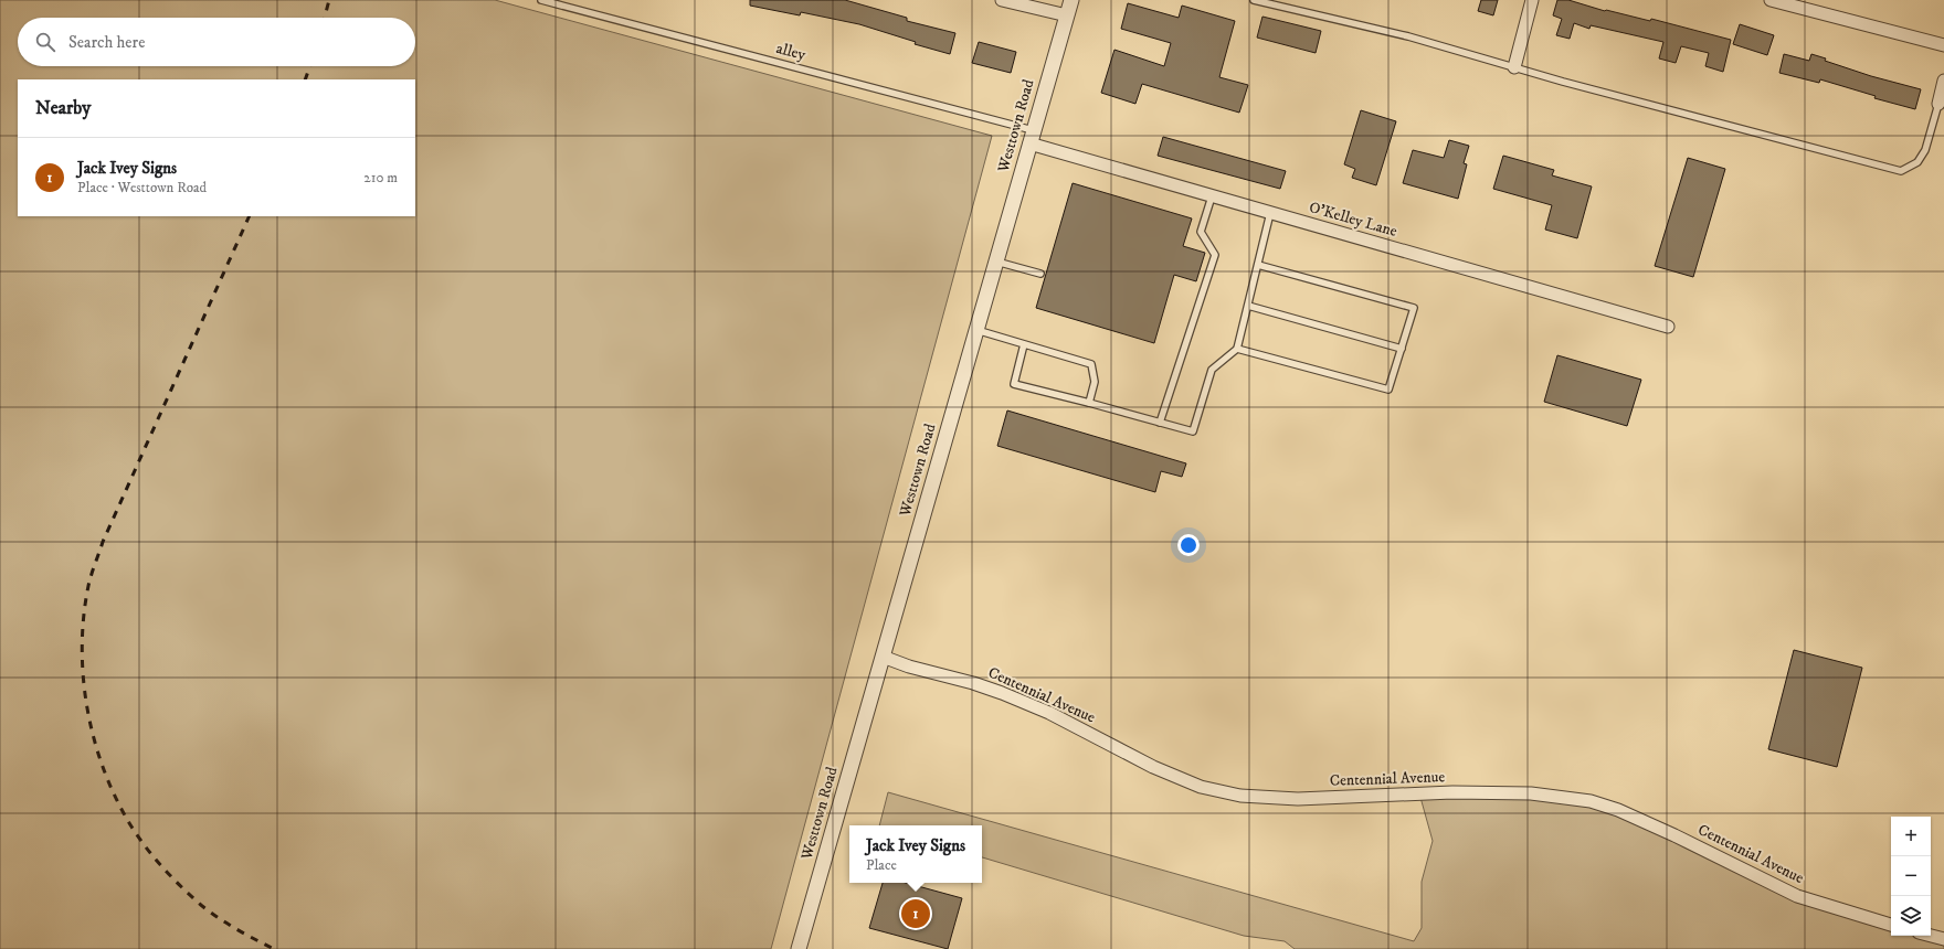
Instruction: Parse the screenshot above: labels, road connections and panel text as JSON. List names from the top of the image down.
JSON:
{
  "streets": {
    "street": ["Westtown Road", "O'Kelley Lane", "Centennial Avenue"],
    "lane": ["alley"]
  },
  "crossings": [
    ["alley", "Westtown Road"],
    ["alley", "O'Kelley Lane"],
    ["Westtown Road", "O'Kelley Lane"],
    ["Westtown Road", "Centennial Avenue"]
  ],
  "page": {
    "search": "Search here",
    "heading": "Nearby",
    "list": [
      {
        "mark": "1",
        "name": "Jack Ivey Signs",
        "note": "Place · Westtown Road",
        "value": "210 m"
      }
    ],
    "map_buttons": ["+", "−"],
    "popup": ["Jack Ivey Signs", "Place"],
    "pins": "1"
  }
}
